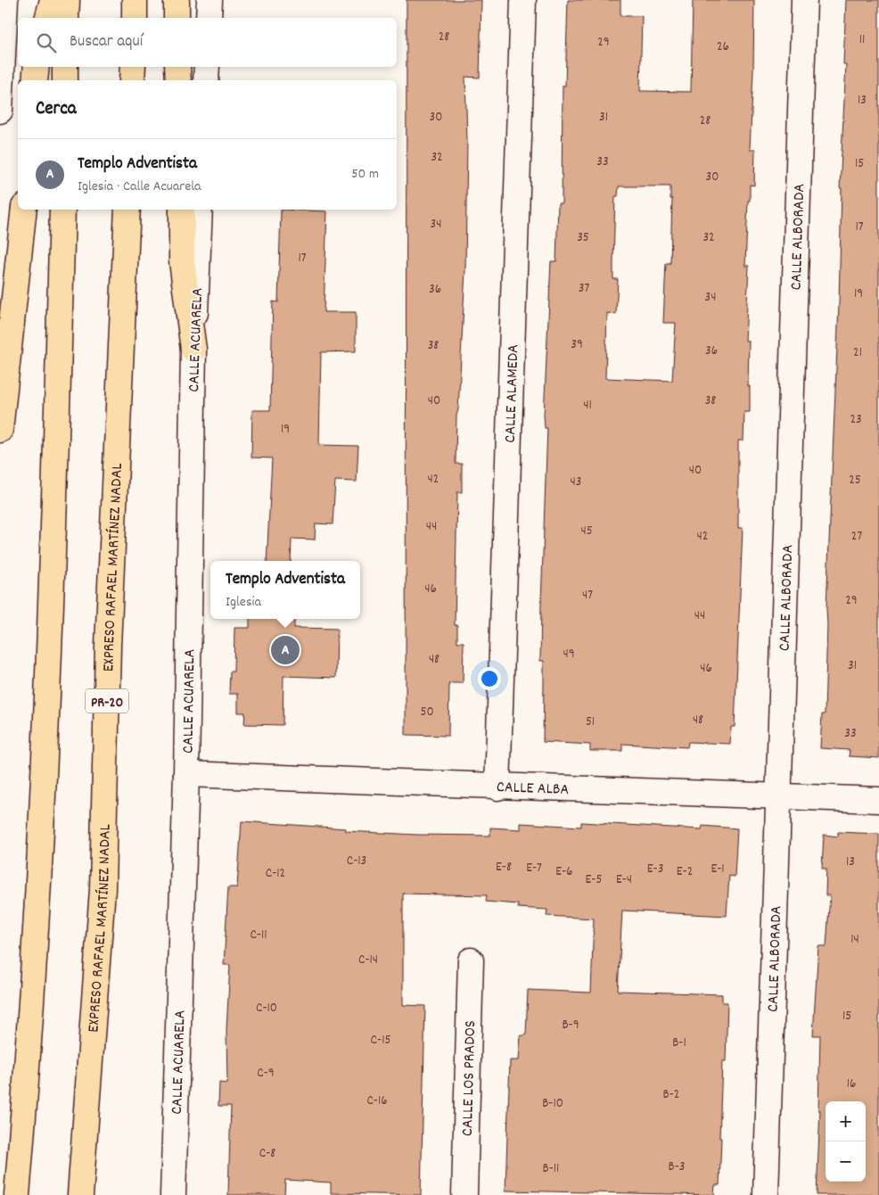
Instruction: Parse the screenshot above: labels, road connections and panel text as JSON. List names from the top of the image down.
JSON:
{
  "streets": {
    "highway": ["EXPRESO RAFAEL MARTÍNEZ NADAL", "PR-20"],
    "street": [
      "CALLE ALBORADA",
      "CALLE ACUARELA",
      "CALLE ALAMEDA",
      "CALLE ALBA",
      "CALLE LOS PRADOS"
    ]
  },
  "crossings": [
    ["CALLE ALBORADA", "CALLE ALBA"],
    ["CALLE ACUARELA", "CALLE ALBA"],
    ["CALLE ALAMEDA", "CALLE ALBA"]
  ],
  "house_numbers": [
    "28",
    "11",
    "29",
    "26",
    "13",
    "30",
    "31",
    "28",
    "32",
    "33",
    "15",
    "30",
    "34",
    "17",
    "35",
    "32",
    "17",
    "37",
    "36",
    "19",
    "34",
    "39",
    "38",
    "36",
    "21",
    "40",
    "38",
    "41",
    "23",
    "19",
    "40",
    "42",
    "25",
    "43",
    "44",
    "45",
    "42",
    "27",
    "46",
    "47",
    "29",
    "44",
    "49",
    "48",
    "31",
    "46",
    "50",
    "48",
    "51",
    "33",
    "C-13",
    "13",
    "E-8",
    "E-7",
    "E-3",
    "E-1",
    "E-6",
    "E-2",
    "C-12",
    "E-5",
    "E-4",
    "C-11",
    "14",
    "C-14",
    "C-10",
    "15",
    "B-9",
    "C-15",
    "B-1",
    "C-9",
    "16",
    "B-2",
    "C-16",
    "B-10",
    "C-8",
    "B-3",
    "B-11"
  ],
  "page": {
    "search": "Buscar aquí",
    "heading": "Cerca",
    "list": [
      {
        "mark": "A",
        "name": "Templo Adventista",
        "note": "Iglesia · Calle Acuarela",
        "value": "50 m"
      }
    ],
    "popup": ["Templo Adventista", "Iglesia"],
    "pins": "A",
    "map_buttons": ["+", "−"]
  }
}
